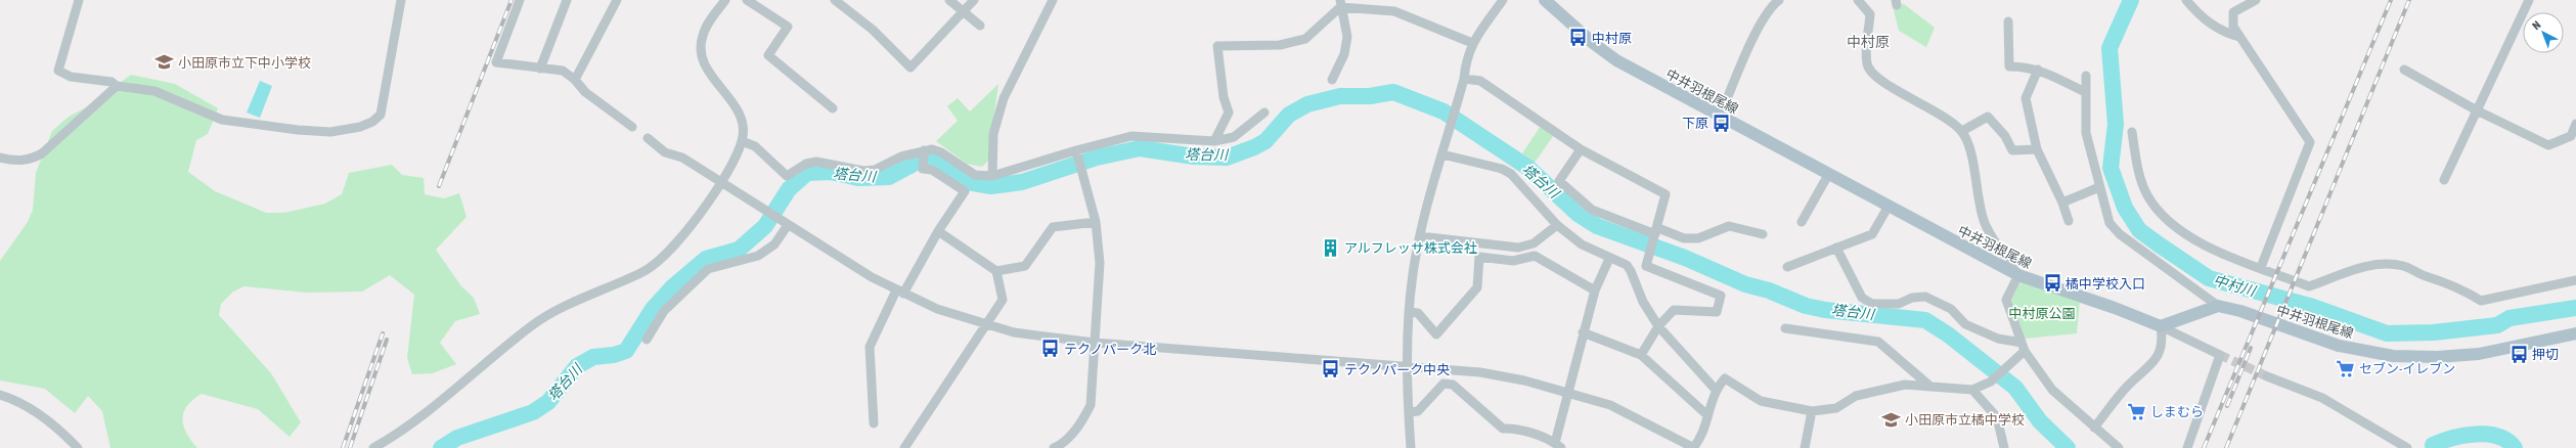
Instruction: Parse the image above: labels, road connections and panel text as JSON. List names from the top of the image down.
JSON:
{
  "streets": {
    "main road": ["中井羽根尾線"]
  },
  "districts": ["中村原"],
  "water": ["塔台川", "中村川"],
  "parks": ["中村原公園"],
  "places": {
    "bus stop": [
      "中村原",
      "下原",
      "橘中学校入口",
      "テクノパーク北",
      "押切",
      "テクノパーク中央"
    ],
    "school or university": ["小田原市立下中小学校", "小田原市立橘中学校"],
    "building": ["アルフレッサ株式会社"],
    "supermarket": ["セブン-イレブン", "しまむら"]
  },
  "north": "top left"
}
